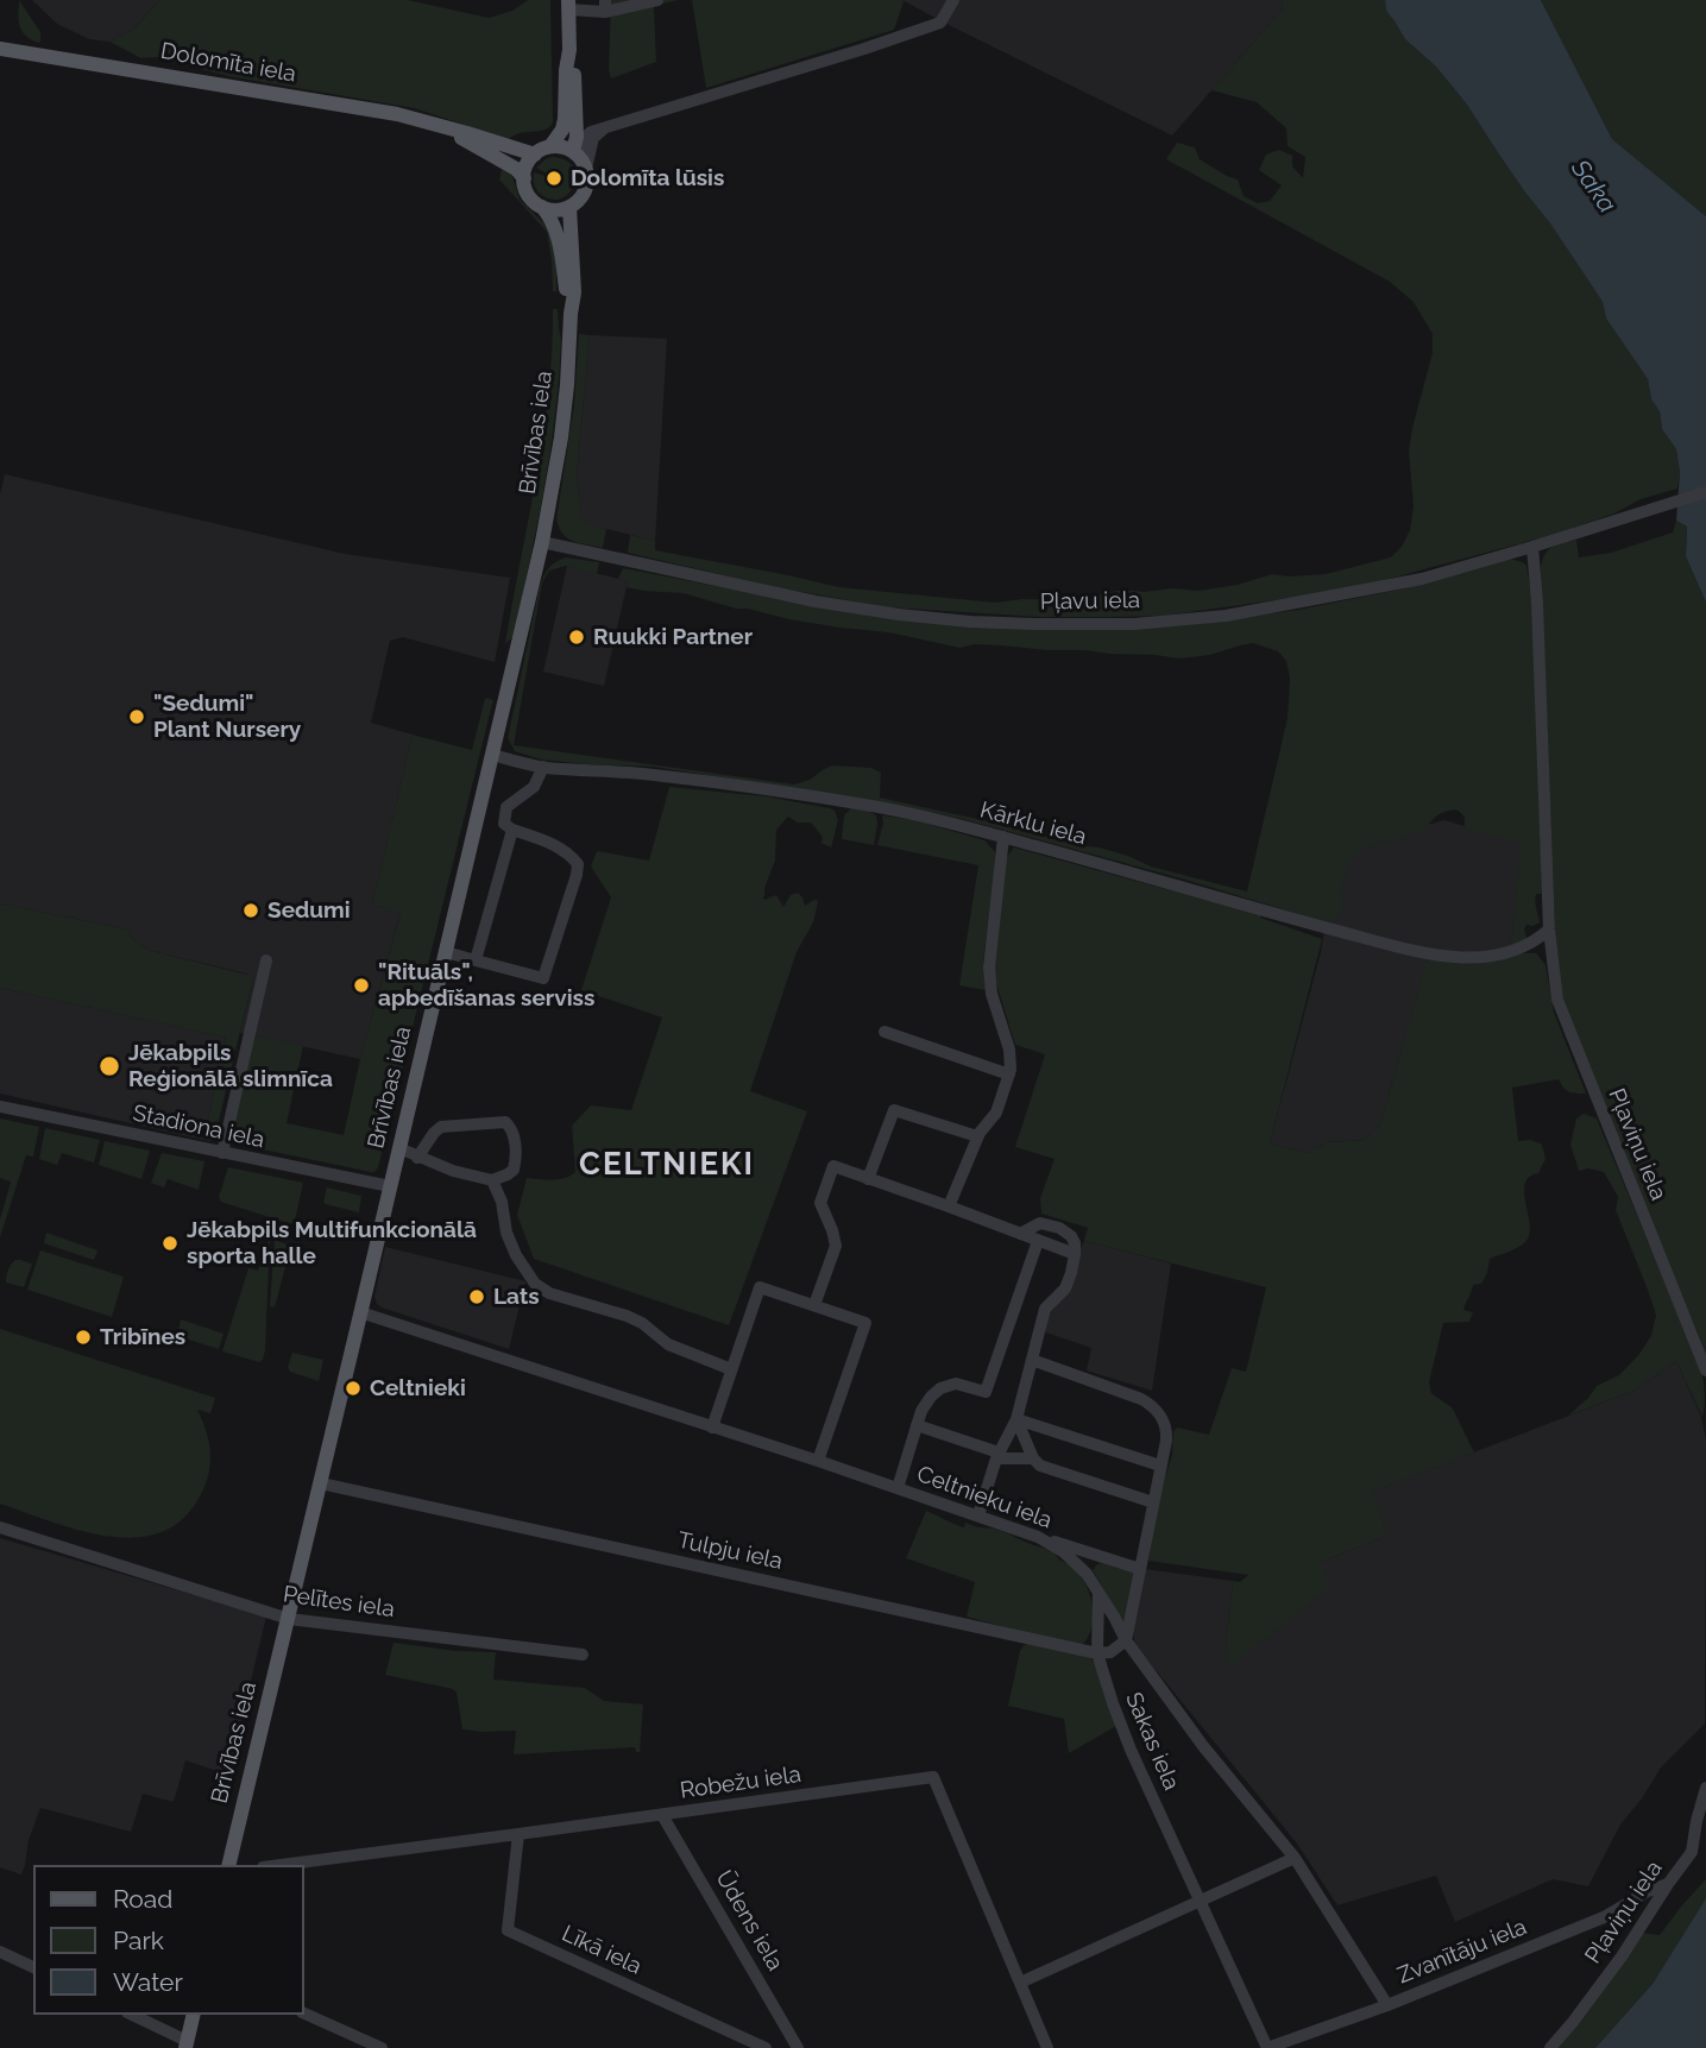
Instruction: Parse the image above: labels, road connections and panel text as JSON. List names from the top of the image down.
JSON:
{
  "streets": {
    "main road": ["Dolomīta iela", "Brīvības iela"],
    "street": [
      "Pļavu iela",
      "Kārklu iela",
      "Stadiona iela",
      "Pļaviņu iela",
      "Celtnieku iela",
      "Tulpju iela",
      "Pelītes iela",
      "Sakas iela",
      "Robežu iela",
      "Ūdens iela",
      "Līkā iela",
      "Zvanītāju iela"
    ]
  },
  "crossings": [
    ["Dolomīta iela", "Brīvības iela"],
    ["Brīvības iela", "Pļavu iela"],
    ["Brīvības iela", "Kārklu iela"],
    ["Brīvības iela", "Stadiona iela"],
    ["Brīvības iela", "Celtnieku iela"],
    ["Brīvības iela", "Tulpju iela"],
    ["Brīvības iela", "Pelītes iela"],
    ["Pļavu iela", "Pļaviņu iela"],
    ["Kārklu iela", "Pļaviņu iela"],
    ["Pļaviņu iela", "Zvanītāju iela"],
    ["Celtnieku iela", "Sakas iela"],
    ["Celtnieku iela", "Zvanītāju iela"],
    ["Tulpju iela", "Sakas iela"],
    ["Sakas iela", "Zvanītāju iela"],
    ["Robežu iela", "Ūdens iela"],
    ["Robežu iela", "Līkā iela"]
  ],
  "districts": ["CELTNIEKI"],
  "water": ["Saka"],
  "places": [
    "Dolomīta lūsis",
    "Ruukki Partner",
    "\"Sedumi\" Plant Nursery",
    "Sedumi",
    "\"Rituāls\", apbedīšanas serviss",
    "Jēkabpils Reģionālā slimnīca",
    "Jēkabpils Multifunkcionālā sporta halle",
    "Lats",
    "Tribīnes",
    "Celtnieki"
  ],
  "legend": ["Road", "Park", "Water"]
}
